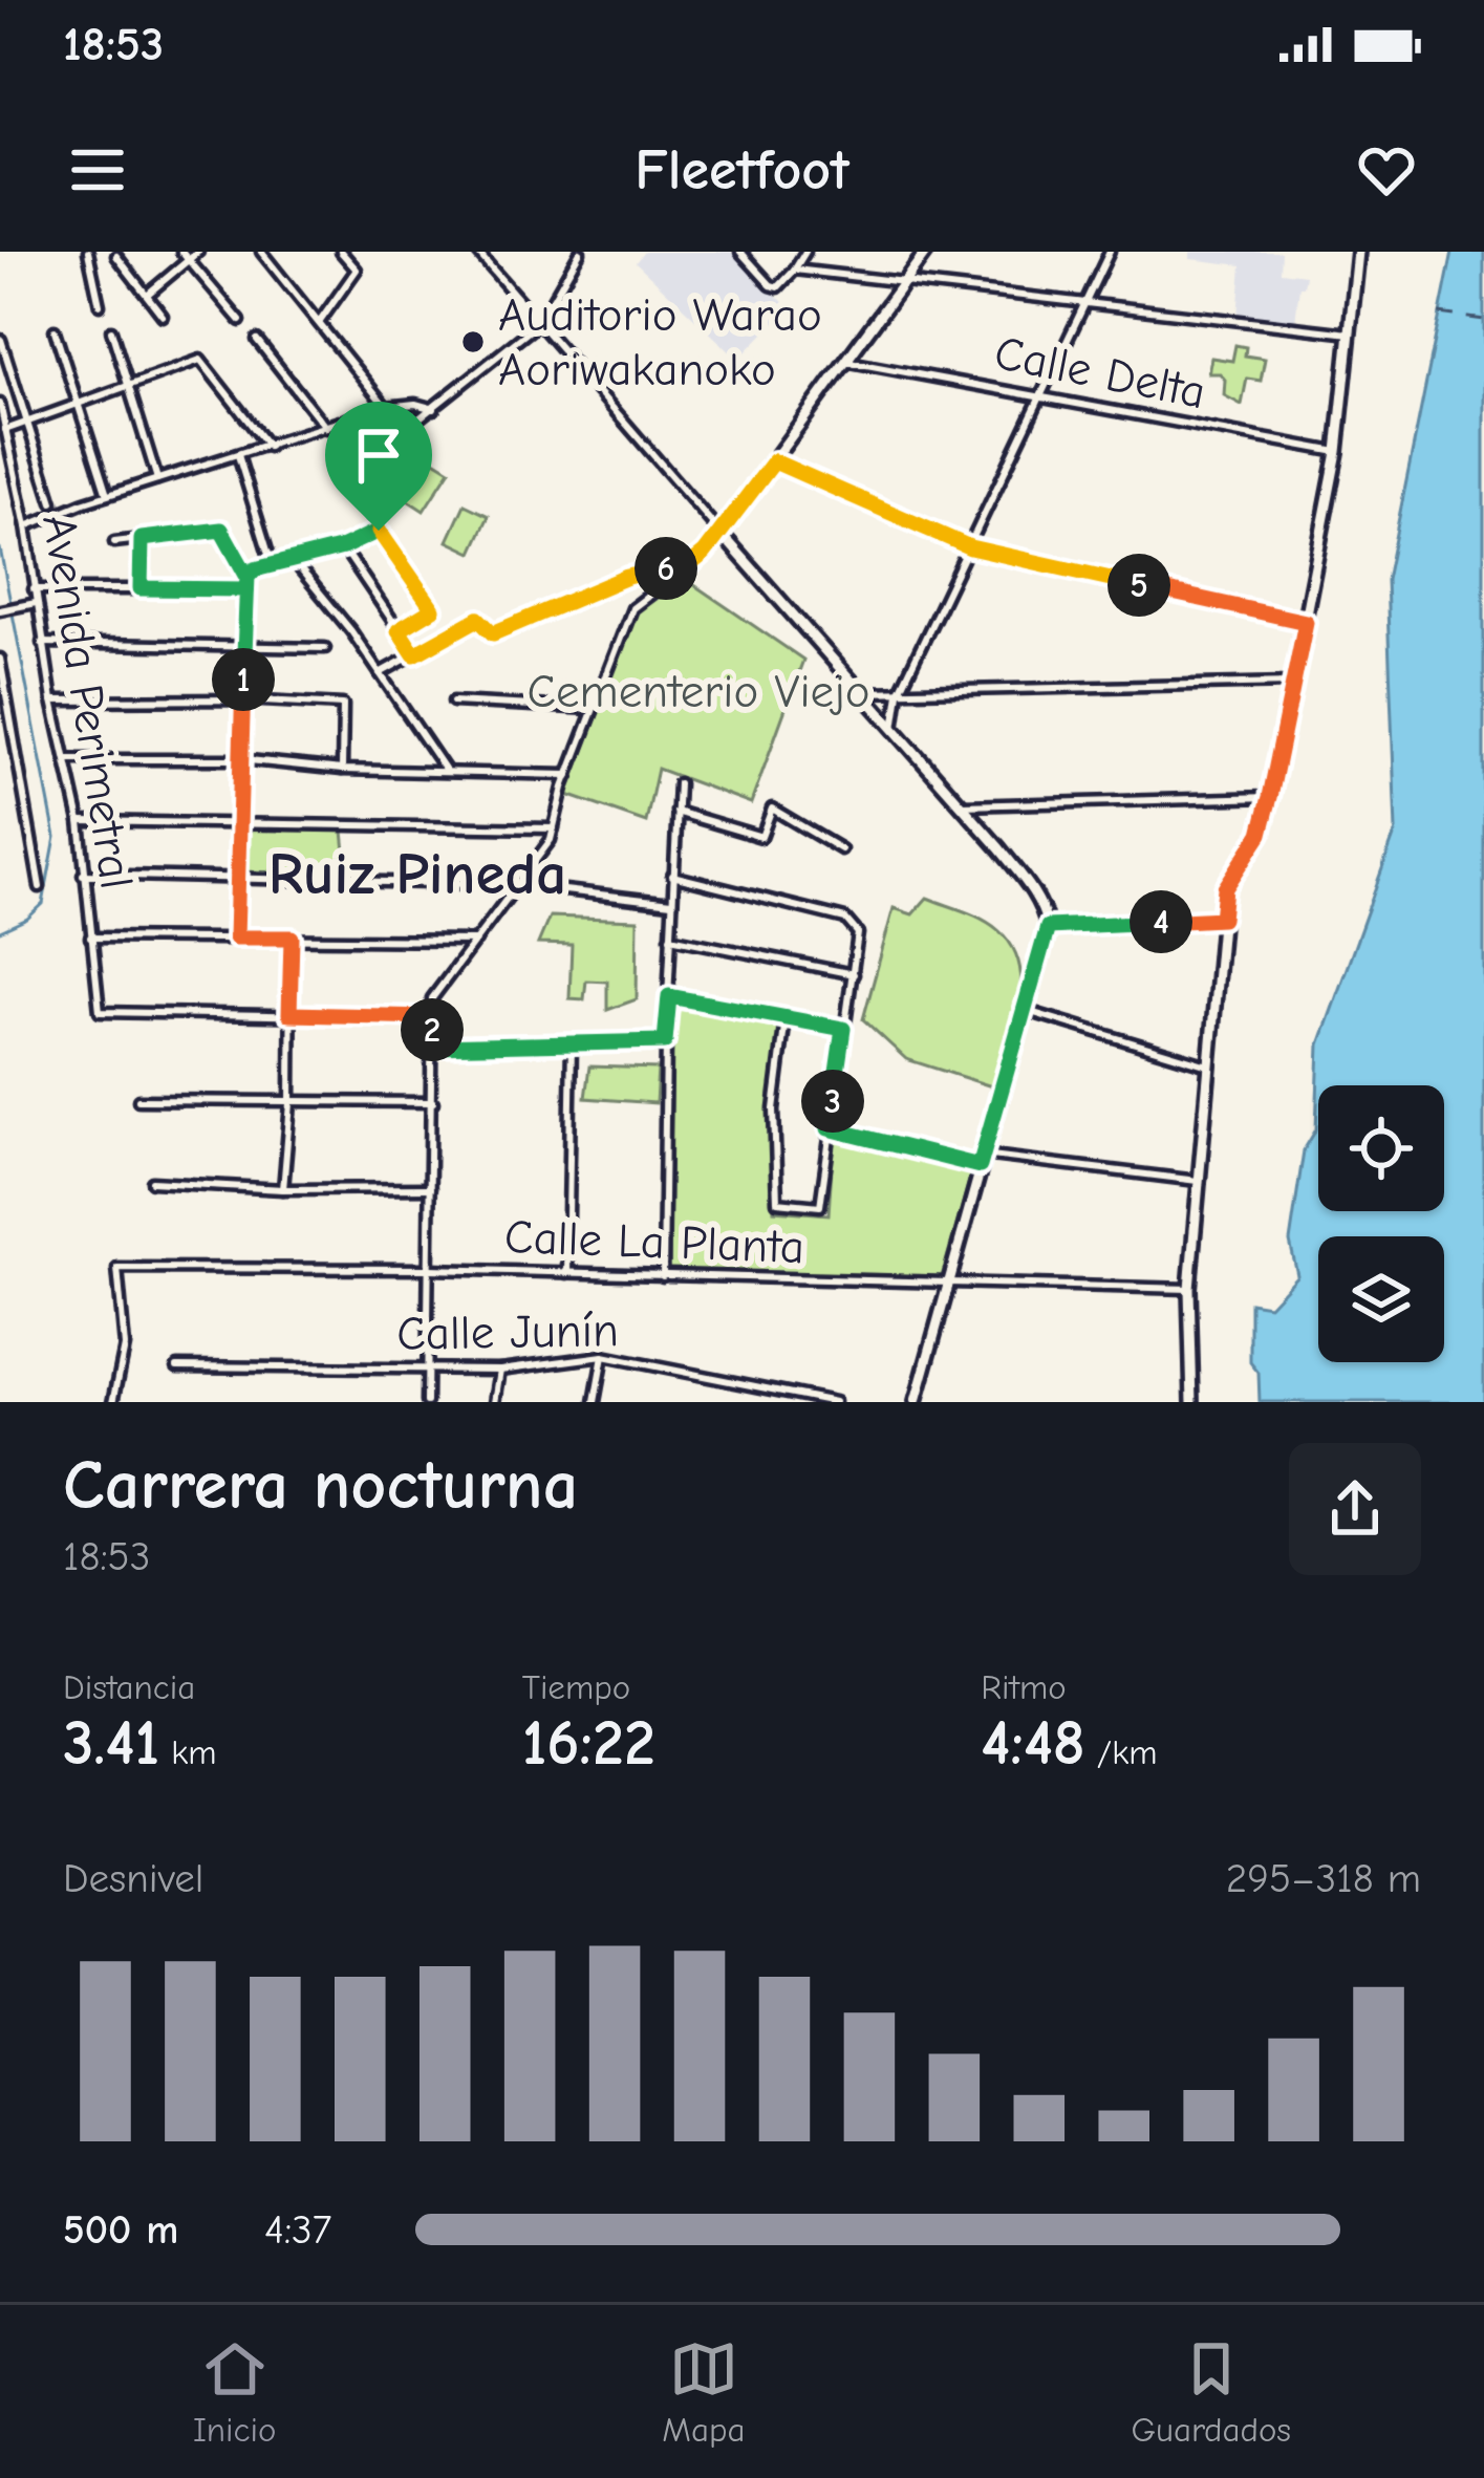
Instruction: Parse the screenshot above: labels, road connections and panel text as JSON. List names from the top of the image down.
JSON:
{
  "streets": {
    "street": [
      "Calle Delta",
      "Avenida Perimetral",
      "Calle La Planta",
      "Calle Junín"
    ]
  },
  "districts": ["Ruiz Pineda"],
  "parks": ["Cementerio Viejo"],
  "places": ["Auditorio Warao Aoriwakanoko"],
  "page": {
    "status": "18:53",
    "header": "Fleetfoot",
    "pins": [
      "6",
      "5",
      "1",
      "4",
      "2",
      "3"
    ],
    "heading": ["Carrera nocturna", "18:53"],
    "stats": [
      ["Distancia", "3.41 km"],
      ["Tiempo", "16:22"],
      ["Ritmo", "4:48 /km"]
    ],
    "chart": ["Desnivel", "295–318 m"],
    "list": [
      {
        "name": "500 m",
        "note": "4:37"
      }
    ],
    "tabs": ["Inicio", "Mapa", "Guardados"]
  }
}
